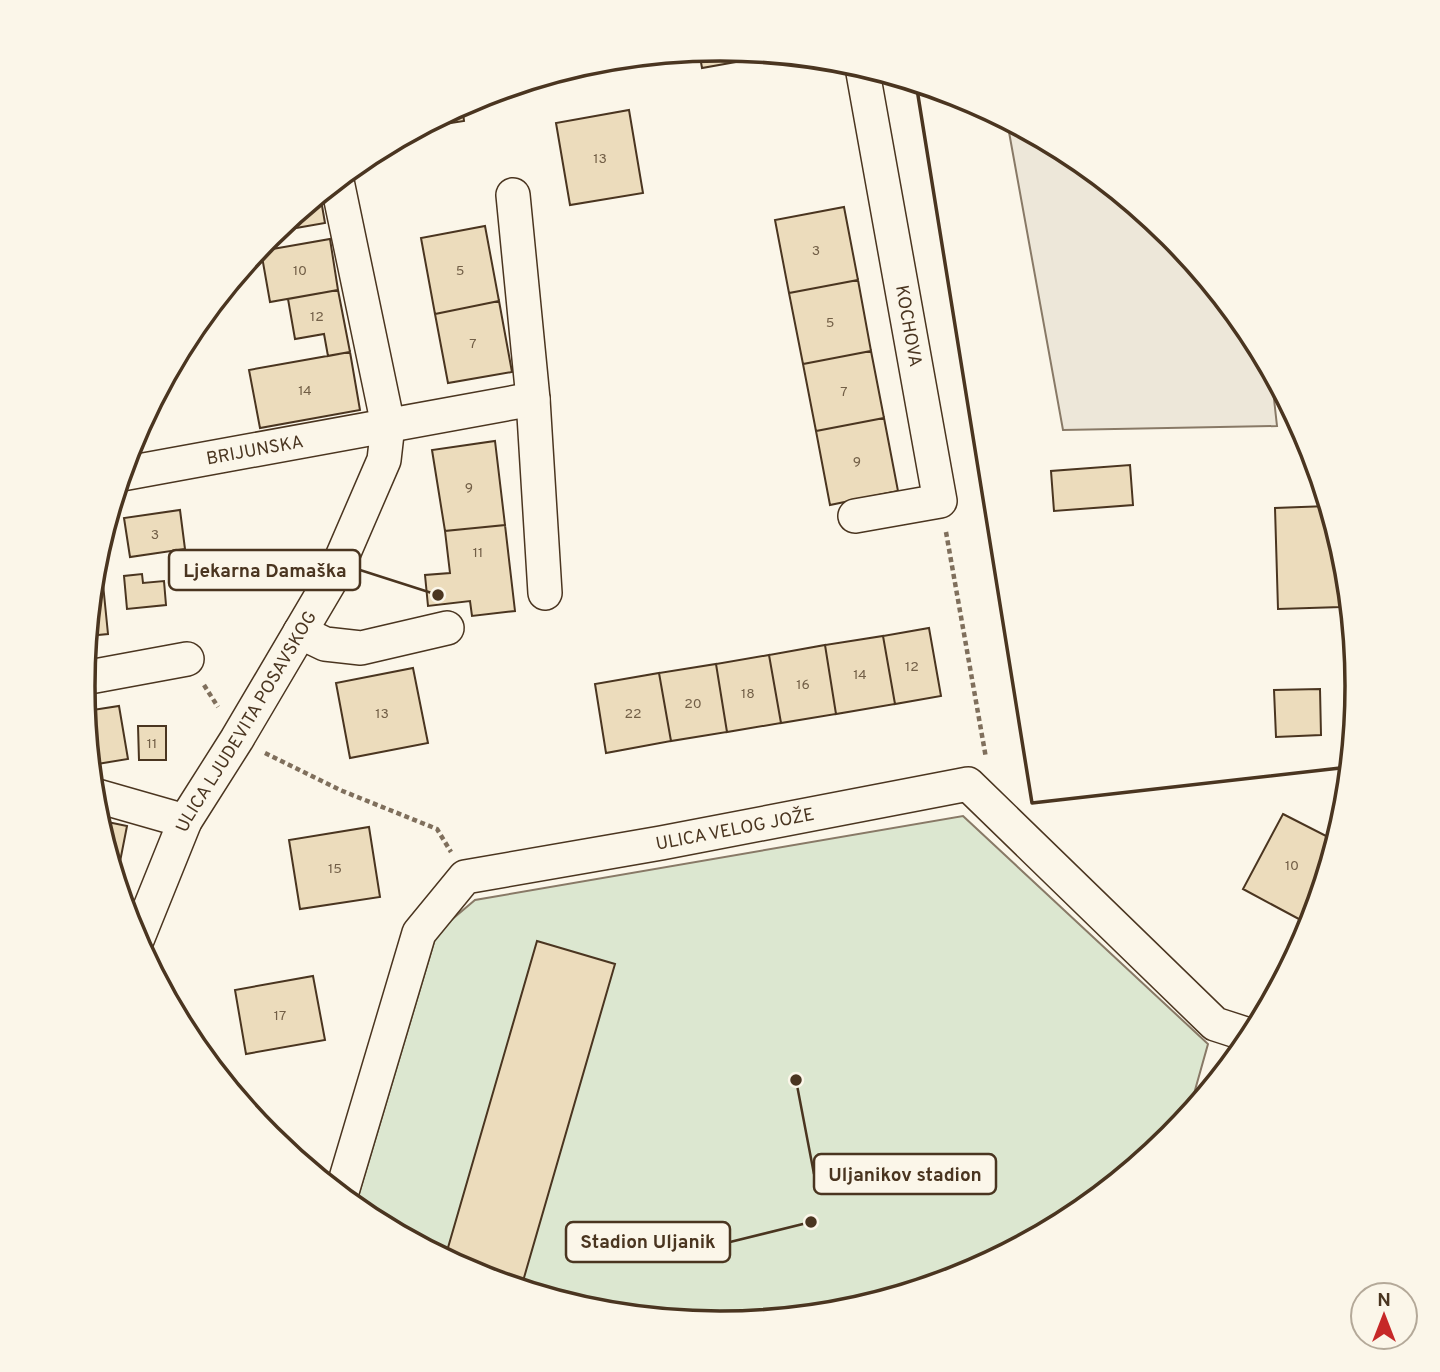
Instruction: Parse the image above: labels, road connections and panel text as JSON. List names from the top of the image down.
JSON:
{
  "streets": {
    "street": [
      "KOCHOVA",
      "BRIJUNSKA",
      "ULICA LJUDEVITA POSAVSKOG",
      "ULICA VELOG JOŽE"
    ]
  },
  "crossings": [
    ["BRIJUNSKA", "ULICA LJUDEVITA POSAVSKOG"]
  ],
  "places": ["Ljekarna Damaška", "Uljanikov stadion", "Stadion Uljanik"],
  "house_numbers": [
    "13",
    "3",
    "10",
    "5",
    "12",
    "5",
    "7",
    "14",
    "7",
    "9",
    "9",
    "3",
    "11",
    "12",
    "14",
    "16",
    "18",
    "20",
    "13",
    "22",
    "11",
    "10",
    "15",
    "17"
  ],
  "north": "top"
}
